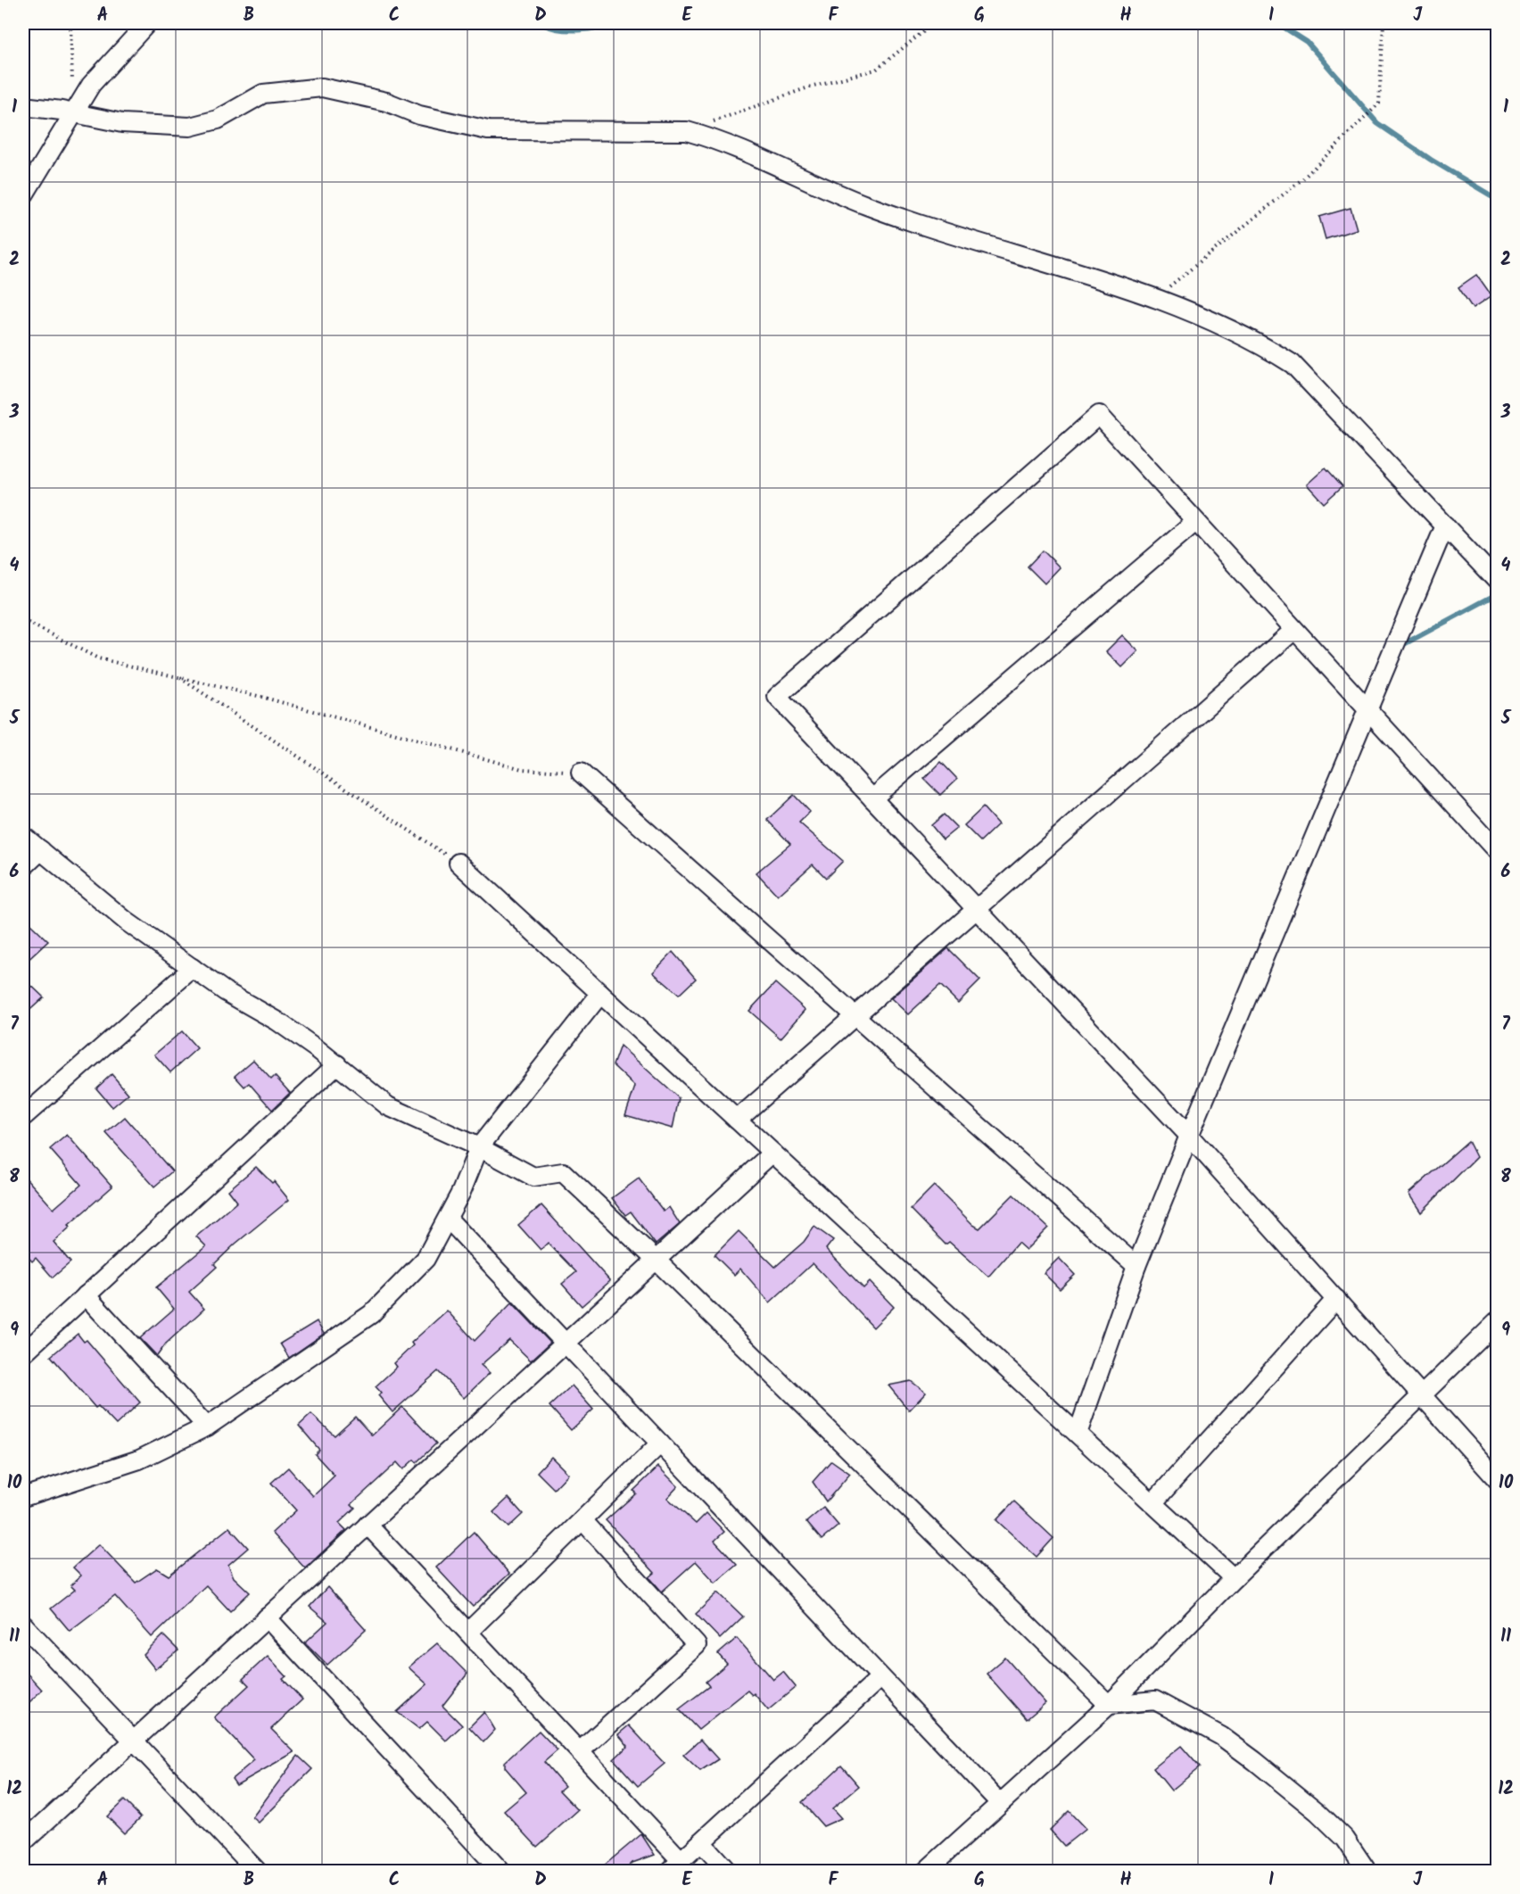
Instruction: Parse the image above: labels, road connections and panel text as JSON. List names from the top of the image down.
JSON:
{
  "grid": {
    "columns": [
      "A",
      "B",
      "C",
      "D",
      "E",
      "F",
      "G",
      "H",
      "I",
      "J"
    ],
    "rows": [
      "1",
      "2",
      "3",
      "4",
      "5",
      "6",
      "7",
      "8",
      "9",
      "10",
      "11",
      "12"
    ]
  }
}
